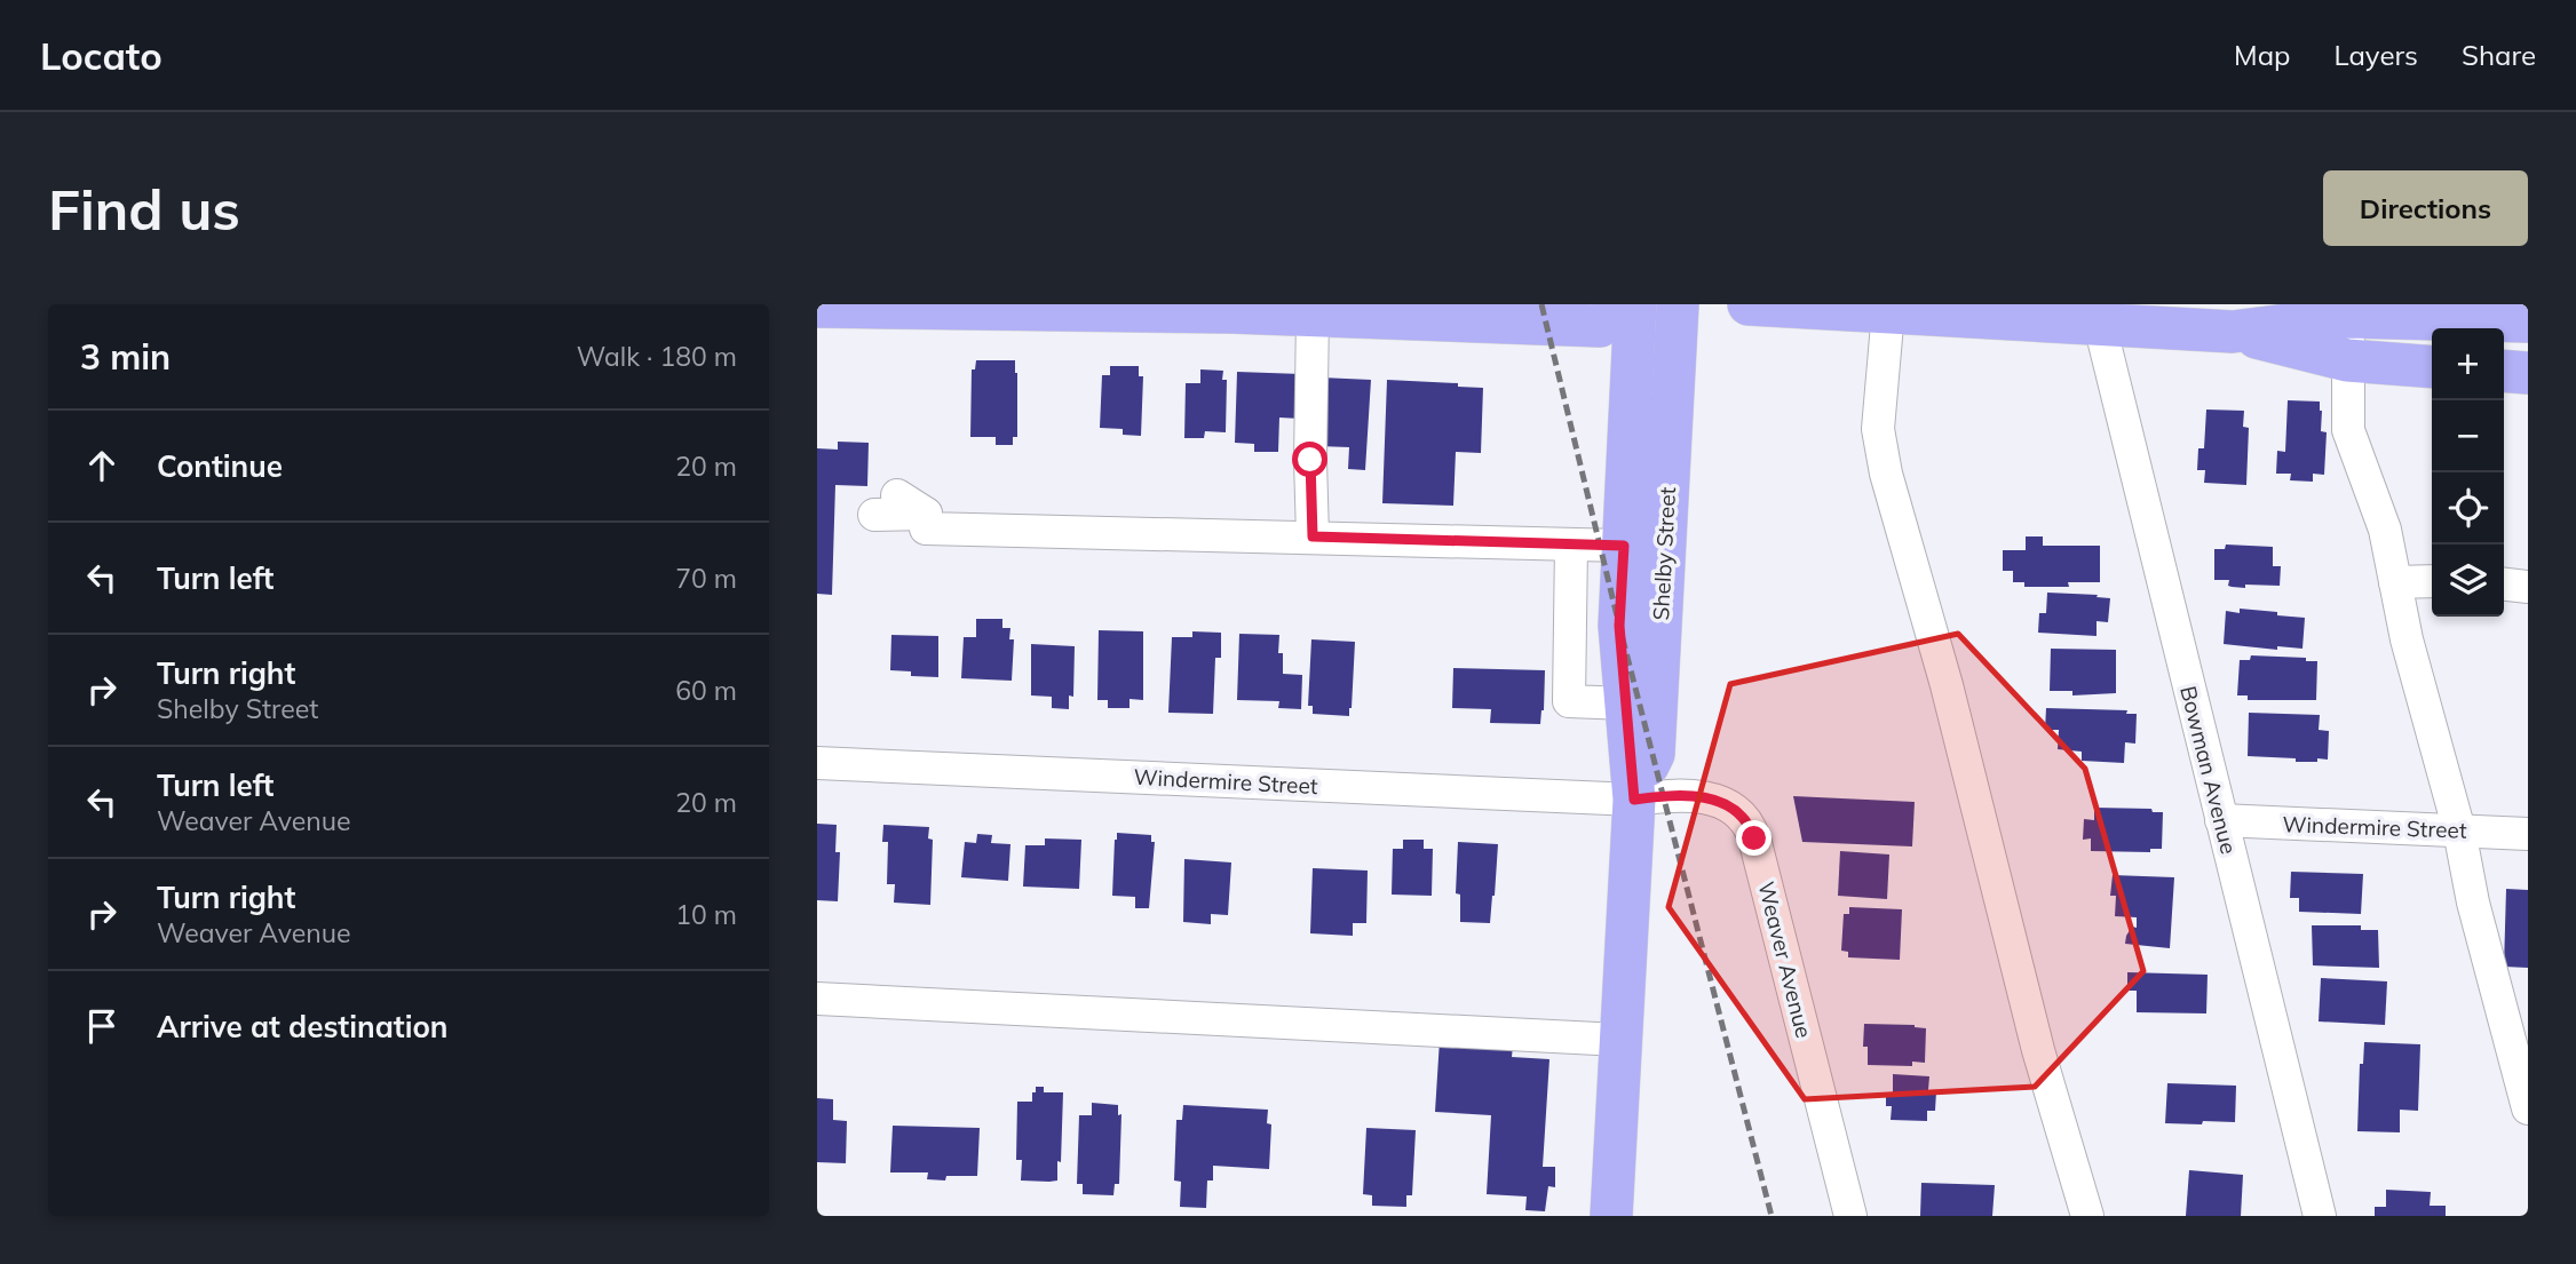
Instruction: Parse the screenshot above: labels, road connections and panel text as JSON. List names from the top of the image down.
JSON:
{
  "streets": {
    "main road": ["Shelby Street"],
    "street": ["Bowman Avenue", "Windermire Street", "Weaver Avenue"]
  },
  "crossings": [
    ["Shelby Street", "Windermire Street"],
    ["Shelby Street", "Weaver Avenue"],
    ["Bowman Avenue", "Windermire Street"],
    ["Windermire Street", "Weaver Avenue"]
  ],
  "page": {
    "header": "Locato",
    "nav": ["Map", "Layers", "Share"],
    "buttons": "Directions",
    "title": "Find us",
    "heading": ["3 min", "Walk · 180 m"],
    "map_buttons": ["+", "−"],
    "list": [
      ["Continue", "20 m"],
      ["Turn left", "70 m"],
      ["Turn right", "Shelby Street", "60 m"],
      ["Turn left", "Weaver Avenue", "20 m"],
      ["Turn right", "Weaver Avenue", "10 m"],
      "Arrive at destination"
    ]
  }
}
